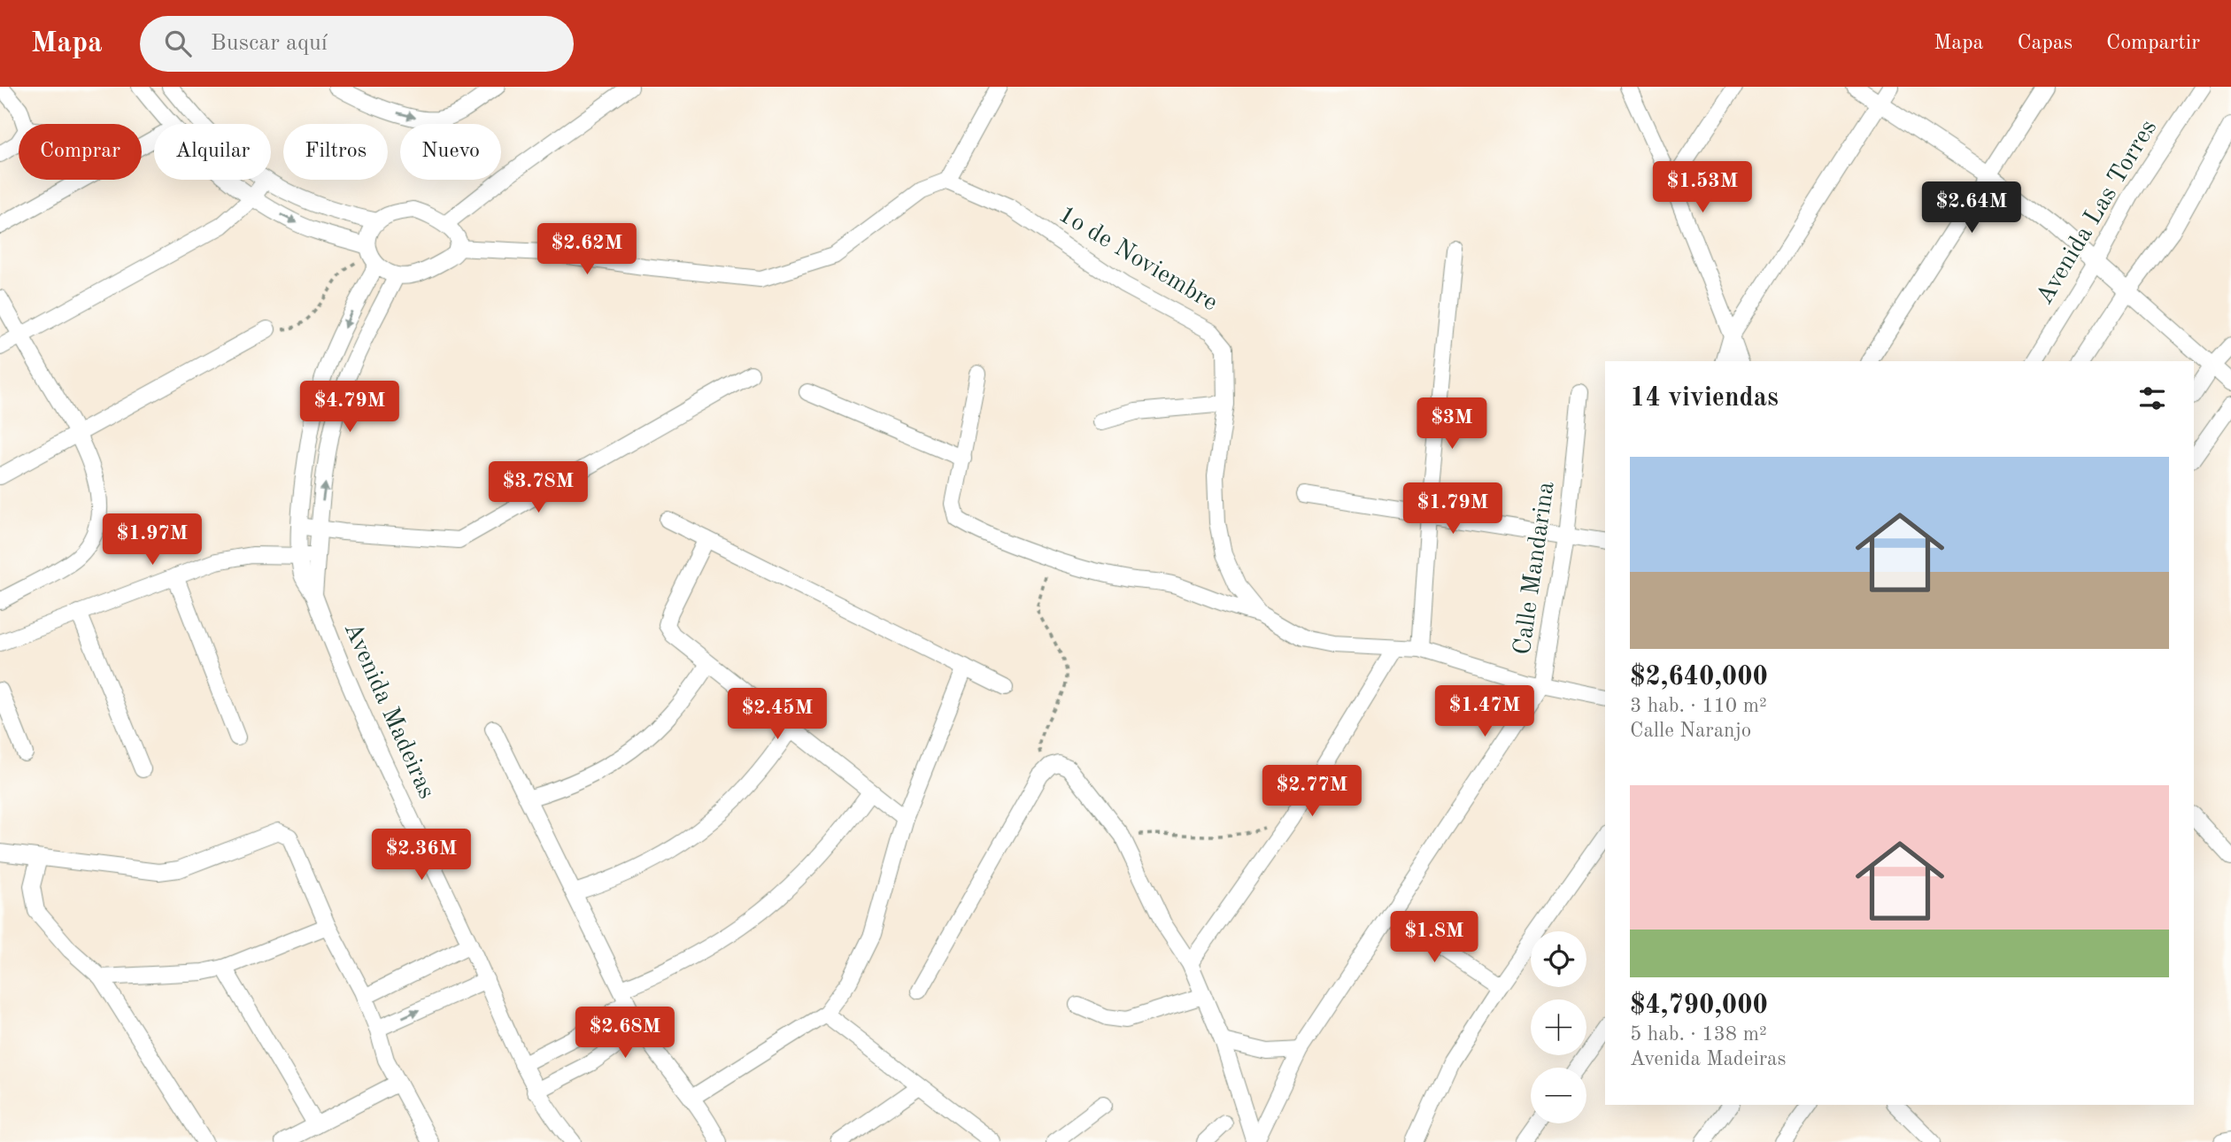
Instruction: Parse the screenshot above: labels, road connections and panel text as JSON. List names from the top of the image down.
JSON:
{
  "streets": {
    "street": [
      "Avenida Las Torres",
      "1o de Noviembre",
      "Calle Mandarina",
      "Avenida Madeiras"
    ]
  },
  "crossings": [
    ["1o de Noviembre", "Calle Mandarina"]
  ],
  "page": {
    "header": "Mapa",
    "search": "Buscar aquí",
    "nav": ["Mapa", "Capas", "Compartir"],
    "chip": [
      "Comprar",
      "Alquilar",
      "Filtros",
      "Nuevo"
    ],
    "price": [
      "$1.53M",
      "$2.64M",
      "$2.62M",
      "$4.79M",
      "$3M",
      "$3.78M",
      "$1.79M",
      "$1.97M",
      "$1.47M",
      "$2.45M",
      "$2.77M",
      "$2.36M",
      "$1.8M",
      "$2.68M"
    ],
    "heading": "14 viviendas",
    "list": [
      {
        "name": "$2,640,000",
        "note": "3 hab. · 110 m² · Calle Naranjo"
      },
      {
        "name": "$4,790,000",
        "note": "5 hab. · 138 m² · Avenida Madeiras"
      }
    ],
    "map_buttons": ["+", "−"]
  }
}
